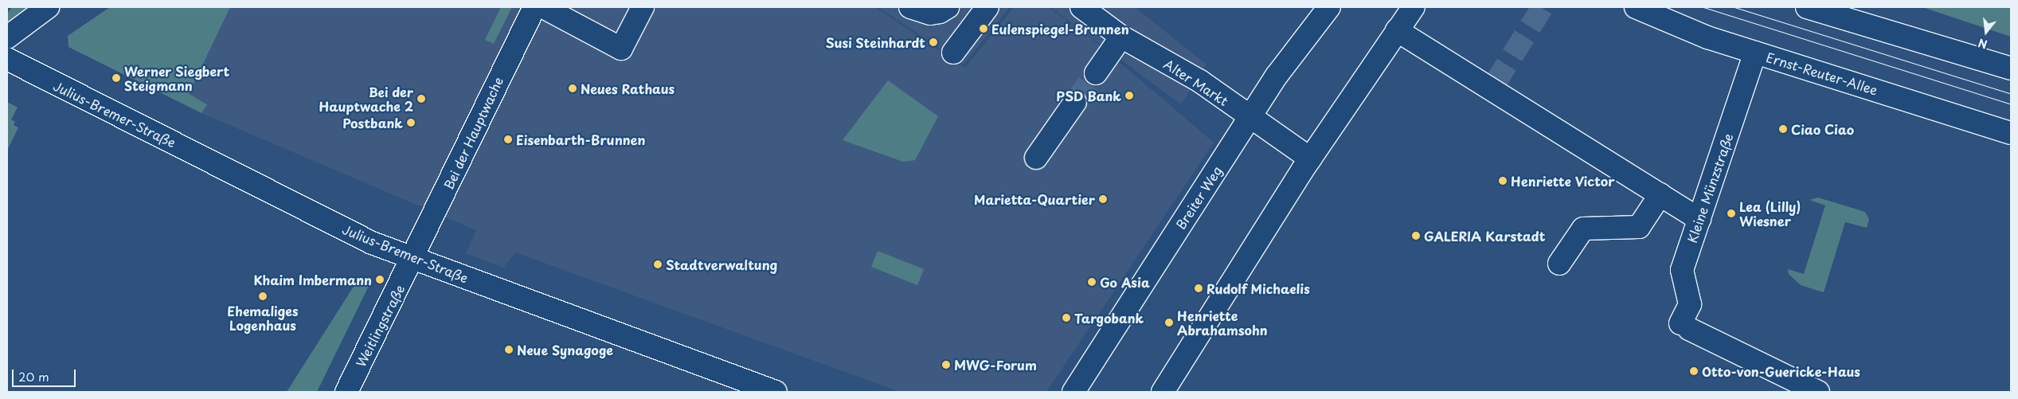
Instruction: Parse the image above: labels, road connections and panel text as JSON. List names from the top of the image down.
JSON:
{
  "streets": {
    "street": [
      "Ernst-Reuter-Allee",
      "Alter Markt",
      "Julius-Bremer-Straße",
      "Bei der Hauptwache",
      "Kleine Münzstraße",
      "Breiter Weg",
      "Weitlingstraße"
    ]
  },
  "crossings": [
    ["Ernst-Reuter-Allee", "Kleine Münzstraße"],
    ["Alter Markt", "Breiter Weg"],
    ["Julius-Bremer-Straße", "Bei der Hauptwache"],
    ["Julius-Bremer-Straße", "Weitlingstraße"],
    ["Bei der Hauptwache", "Weitlingstraße"]
  ],
  "places": [
    "Eulenspiegel-Brunnen",
    "Susi Steinhardt",
    "Werner Siegbert Steigmann",
    "Neues Rathaus",
    "PSD Bank",
    "Bei der Hauptwache 2",
    "Postbank",
    "Ciao Ciao",
    "Eisenbarth-Brunnen",
    "Henriette Victor",
    "Marietta-Quartier",
    "Lea (Lilly) Wiesner",
    "GALERIA Karstadt",
    "Stadtverwaltung",
    "Khaim Imbermann",
    "Go Asia",
    "Rudolf Michaelis",
    "Ehemaliges Logenhaus",
    "Targobank",
    "Henriette Abrahamsohn",
    "Neue Synagoge",
    "MWG-Forum",
    "Otto-von-Guericke-Haus"
  ],
  "scale_bar": "20 m",
  "north": "bottom"
}
